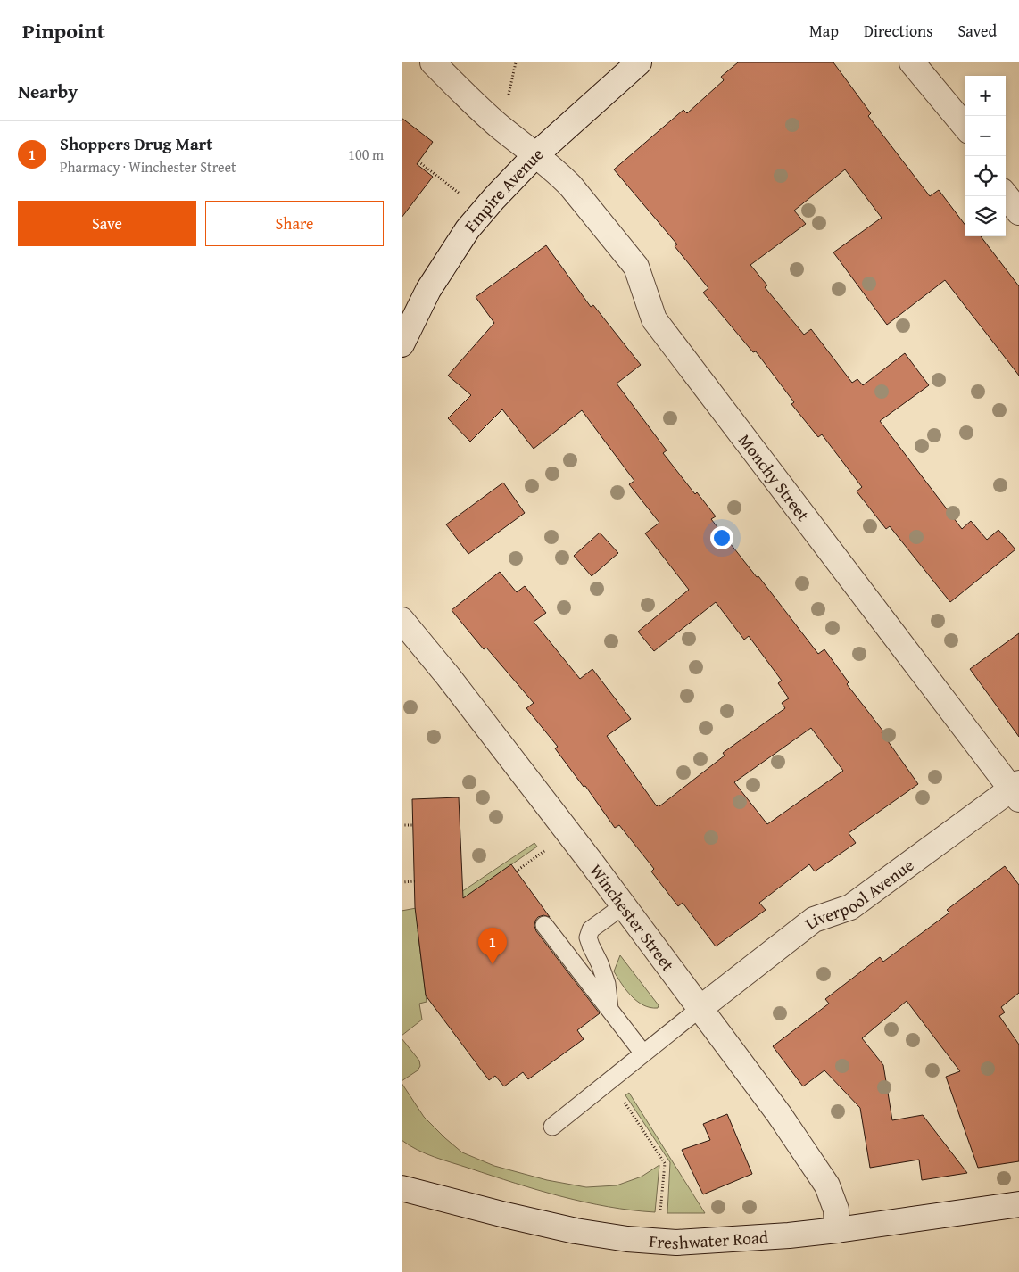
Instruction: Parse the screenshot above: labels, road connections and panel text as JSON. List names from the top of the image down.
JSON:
{
  "streets": {
    "street": [
      "Empire Avenue",
      "Monchy Street",
      "Liverpool Avenue",
      "Winchester Street",
      "Freshwater Road"
    ]
  },
  "crossings": [
    ["Empire Avenue", "Monchy Street"],
    ["Monchy Street", "Liverpool Avenue"],
    ["Liverpool Avenue", "Winchester Street"],
    ["Winchester Street", "Freshwater Road"]
  ],
  "page": {
    "header": "Pinpoint",
    "nav": ["Map", "Directions", "Saved"],
    "heading": "Nearby",
    "map_buttons": ["+", "−"],
    "list": [
      {
        "mark": "1",
        "name": "Shoppers Drug Mart",
        "note": "Pharmacy · Winchester Street",
        "value": "100 m"
      }
    ],
    "buttons": ["Save", "Share"],
    "pins": "1"
  }
}
